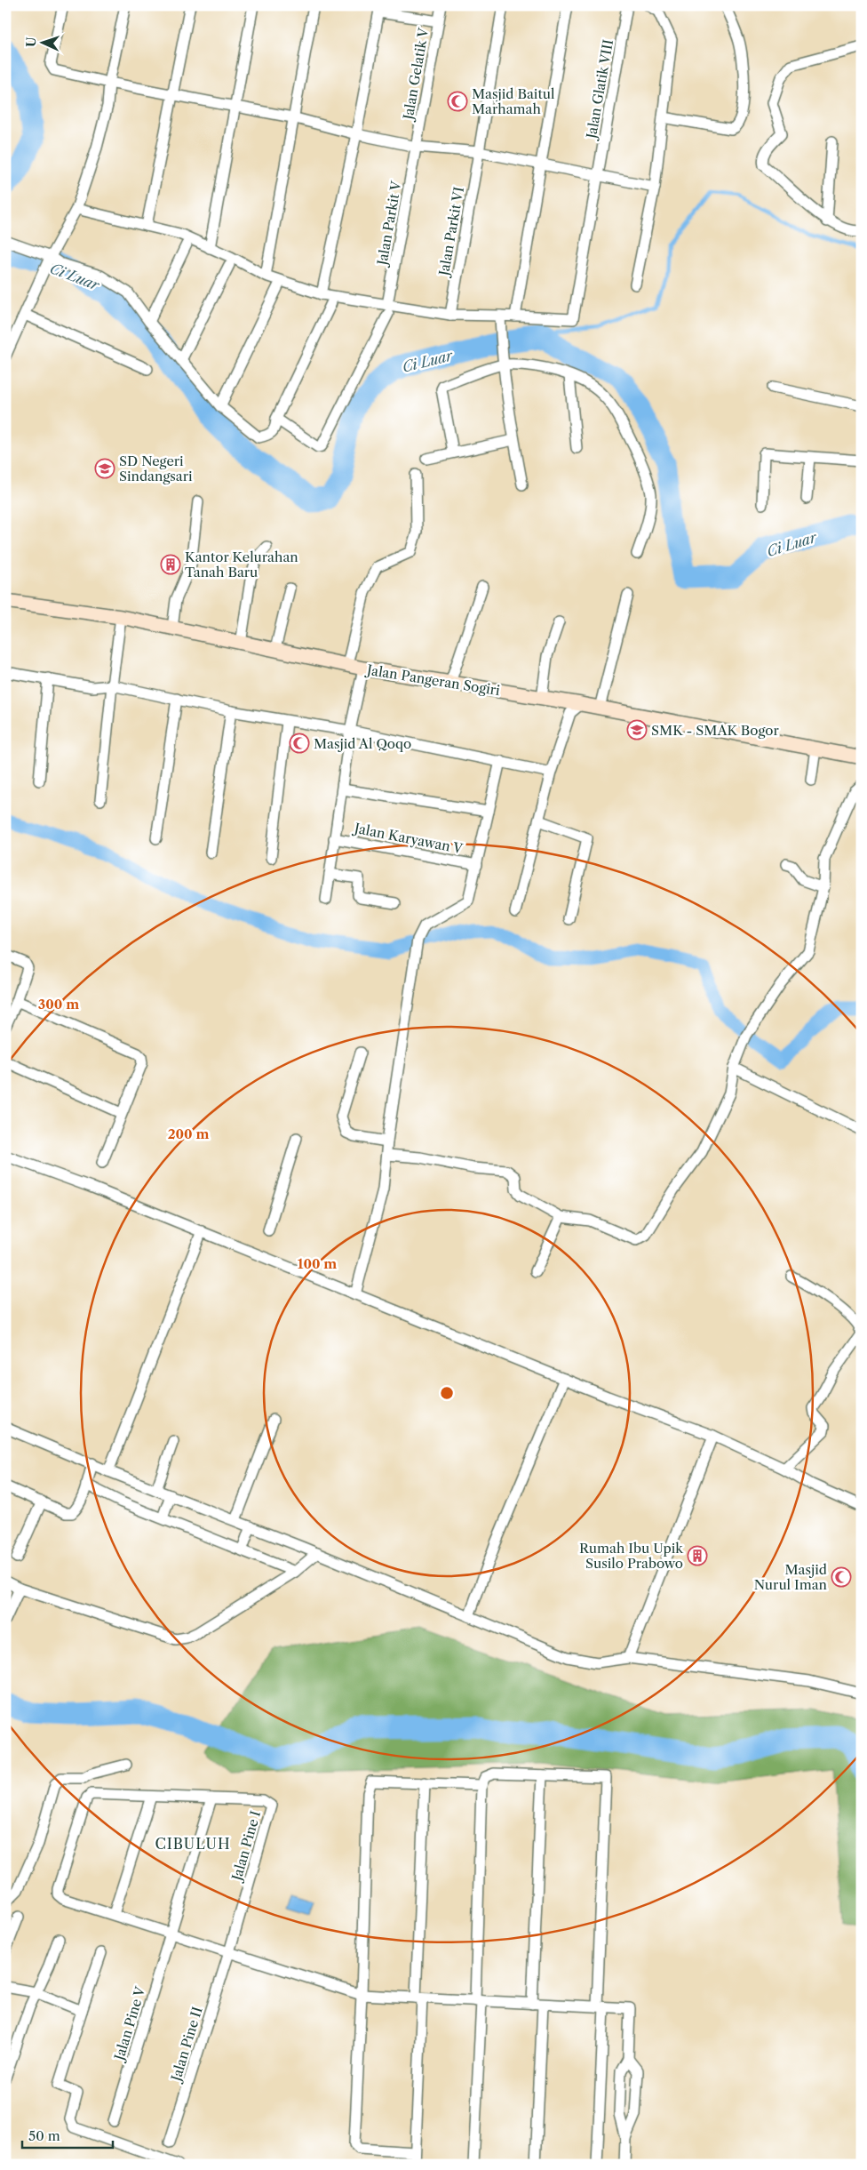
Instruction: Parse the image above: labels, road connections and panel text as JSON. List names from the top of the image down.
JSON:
{
  "streets": {
    "street": [
      "Jalan Gelatik V",
      "Jalan Glatik VIII",
      "Jalan Parkit V",
      "Jalan Parkit VI",
      "Jalan Pangeran Sogiri",
      "Jalan Karyawan V",
      "Jalan Pine I",
      "Jalan Pine V",
      "Jalan Pine II"
    ]
  },
  "crossings": [
    ["Jalan Gelatik V", "Jalan Parkit V"],
    ["Jalan Pine I", "Jalan Pine V"],
    ["Jalan Pine I", "Jalan Pine II"]
  ],
  "districts": ["CIBULUH"],
  "water": ["Ci Luar"],
  "places": {
    "mosque": ["Masjid Baitul Marhamah", "Masjid Al Qoqo", "Masjid Nurul Iman"],
    "school or university": ["SD Negeri Sindangsari", "SMK - SMAK Bogor"],
    "building": ["Kantor Kelurahan Tanah Baru", "Rumah Ibu Upik Susilo Prabowo"]
  },
  "scale_bar": "50 m",
  "north": "left",
  "rings": ["300 m", "200 m", "100 m"]
}
